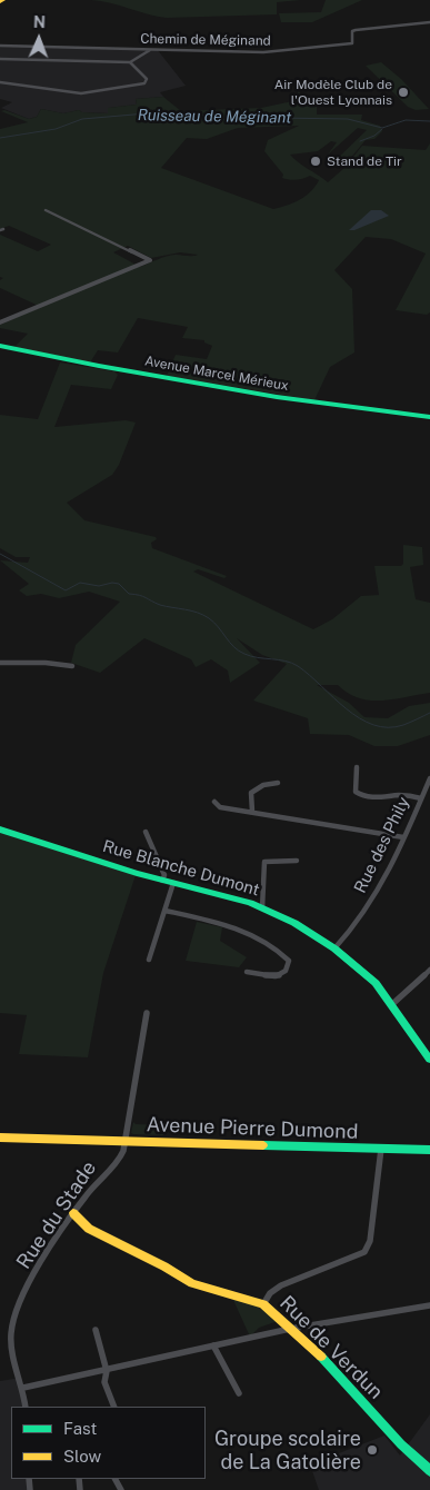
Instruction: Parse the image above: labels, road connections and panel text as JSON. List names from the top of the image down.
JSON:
{
  "streets": {
    "main road": [
      "Avenue Marcel Mérieux",
      "Rue Blanche Dumont",
      "Avenue Pierre Dumond",
      "Rue de Verdun"
    ],
    "street": ["Chemin de Méginand", "Rue des Phily", "Rue du Stade"]
  },
  "crossings": [
    ["Rue des Phily", "Rue Blanche Dumont"],
    ["Avenue Pierre Dumond", "Rue du Stade"],
    ["Rue du Stade", "Rue de Verdun"]
  ],
  "water": ["Ruisseau de Méginant"],
  "places": ["Air Modèle Club de l'Ouest Lyonnais", "Stand de Tir", "Groupe scolaire de La Gatolière"],
  "legend": ["Fast", "Slow"],
  "north": "top"
}
